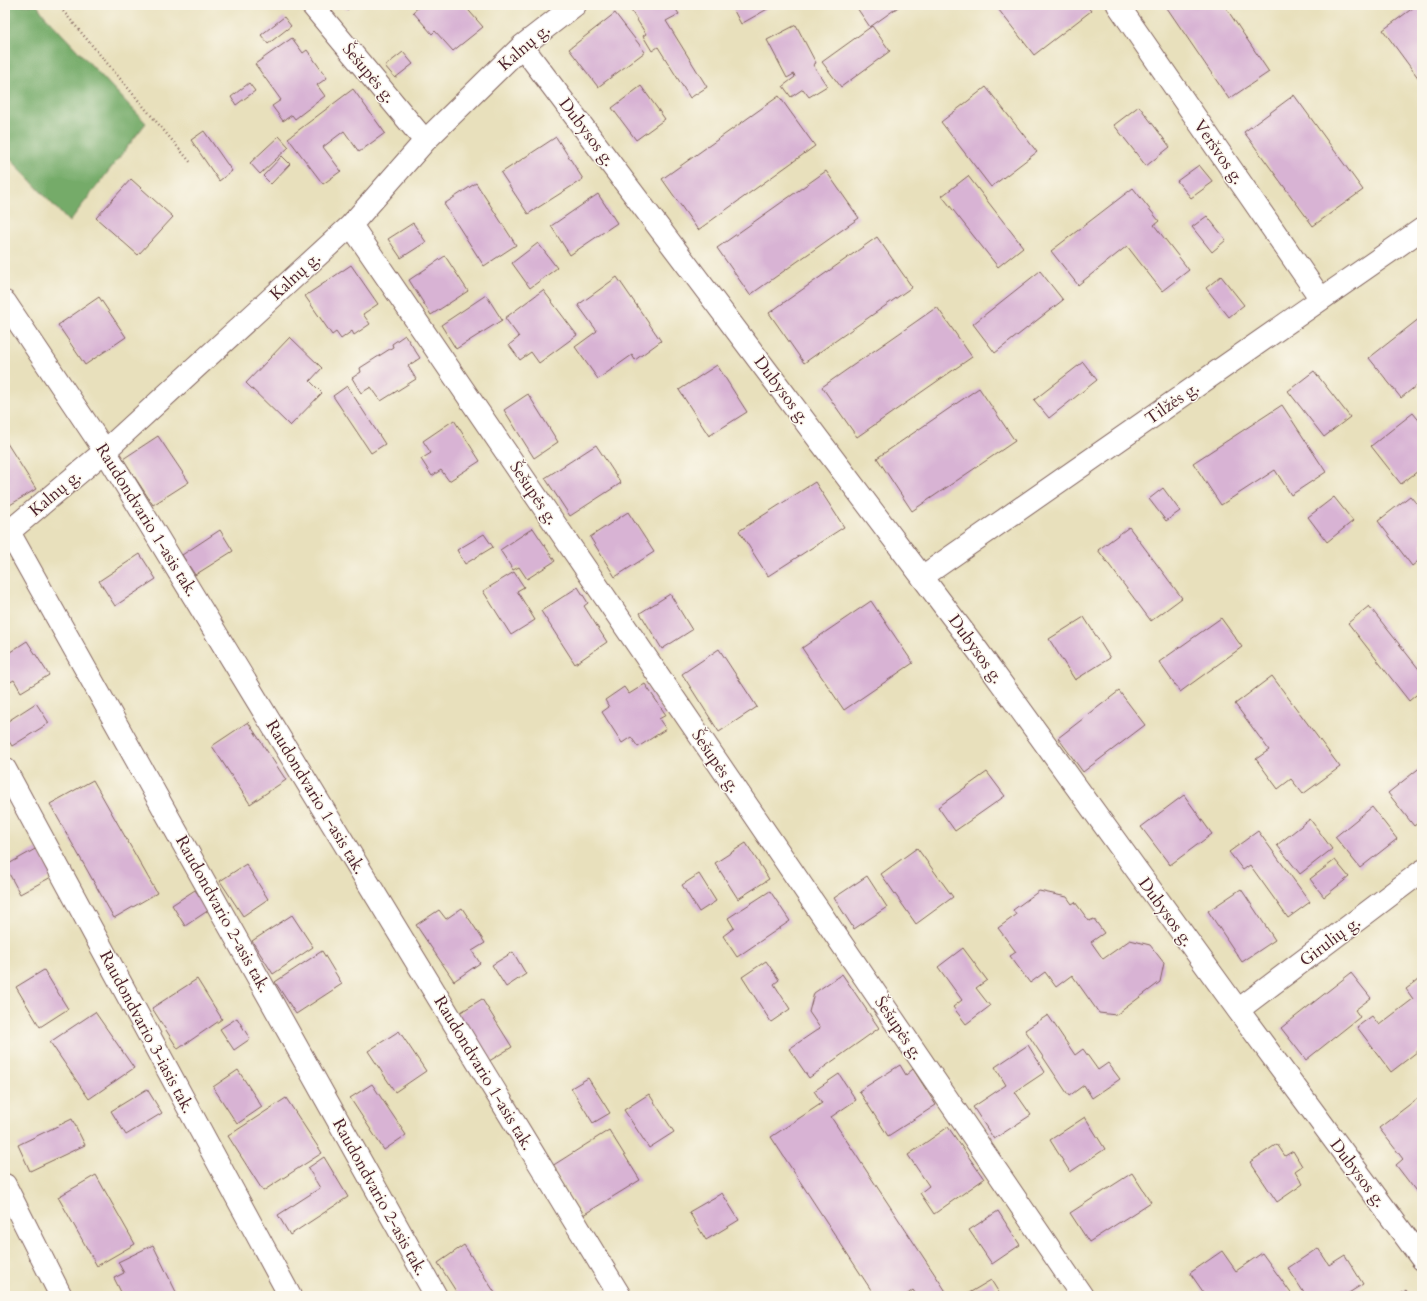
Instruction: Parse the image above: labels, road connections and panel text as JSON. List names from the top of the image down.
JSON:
{
  "streets": {
    "street": [
      "Kalnų g.",
      "Šešupės g.",
      "Dubysos g.",
      "Veršvos g.",
      "Tilžės g.",
      "Raudondvario 1-asis tak.",
      "Raudondvario 2-asis tak.",
      "Girulių g.",
      "Raudondvario 3-iasis tak."
    ]
  },
  "crossings": [
    ["Kalnų g.", "Šešupės g."],
    ["Kalnų g.", "Dubysos g."],
    ["Kalnų g.", "Raudondvario 1-asis tak."],
    ["Kalnų g.", "Raudondvario 2-asis tak."],
    ["Dubysos g.", "Tilžės g."],
    ["Dubysos g.", "Girulių g."],
    ["Veršvos g.", "Tilžės g."]
  ]
}
